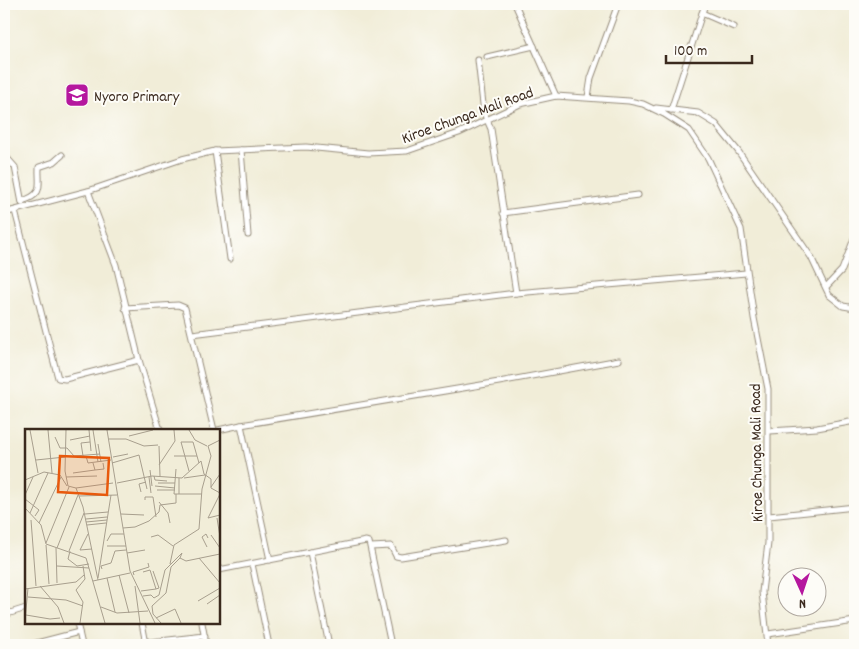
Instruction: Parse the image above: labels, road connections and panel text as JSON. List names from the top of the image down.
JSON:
{
  "streets": {
    "street": ["Kiroe Chunga Mali Road"]
  },
  "places": {
    "school or university": ["Nyoro Primary"]
  },
  "scale_bar": "100 m",
  "north": "bottom"
}
